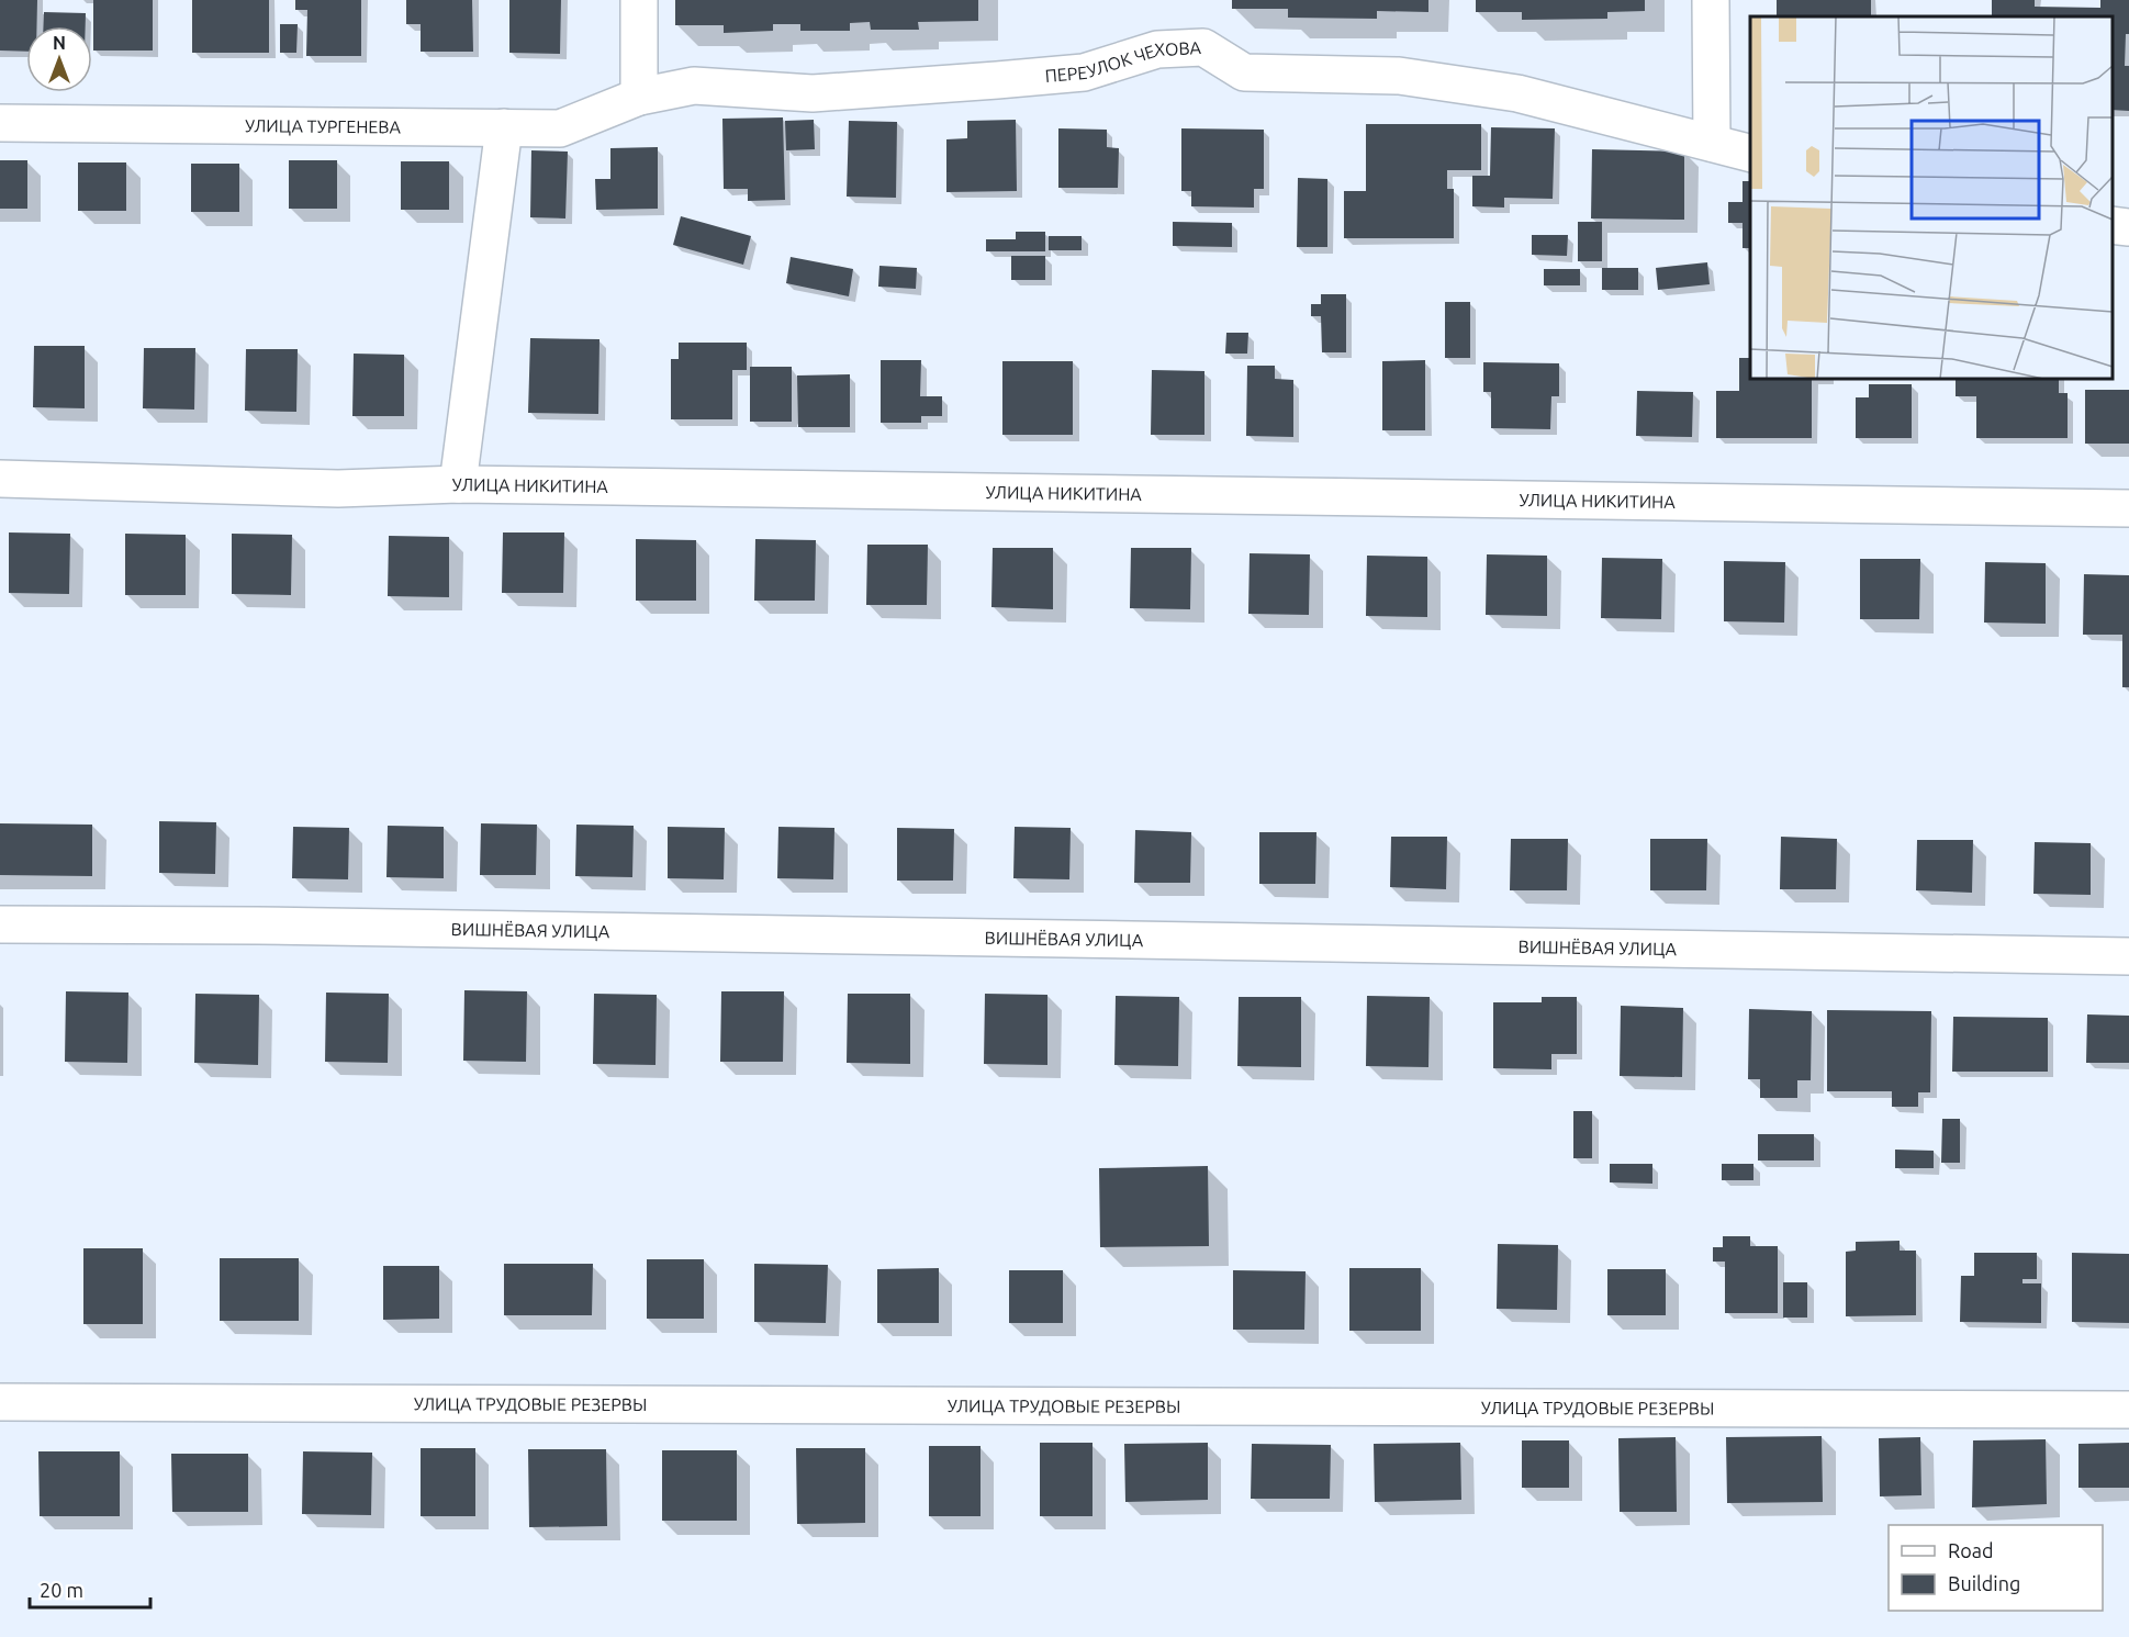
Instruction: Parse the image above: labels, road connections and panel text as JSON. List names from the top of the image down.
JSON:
{
  "streets": {
    "street": [
      "ПЕРЕУЛОК ЧЕХОВА",
      "УЛИЦА ТУРГЕНЕВА",
      "УЛИЦА НИКИТИНА",
      "ВИШНЁВАЯ УЛИЦА",
      "УЛИЦА ТРУДОВЫЕ РЕЗЕРВЫ"
    ]
  },
  "crossings": [
    ["ПЕРЕУЛОК ЧЕХОВА", "УЛИЦА ТУРГЕНЕВА"]
  ],
  "legend": ["Road", "Building"],
  "scale_bar": "20 m",
  "north": "top"
}
